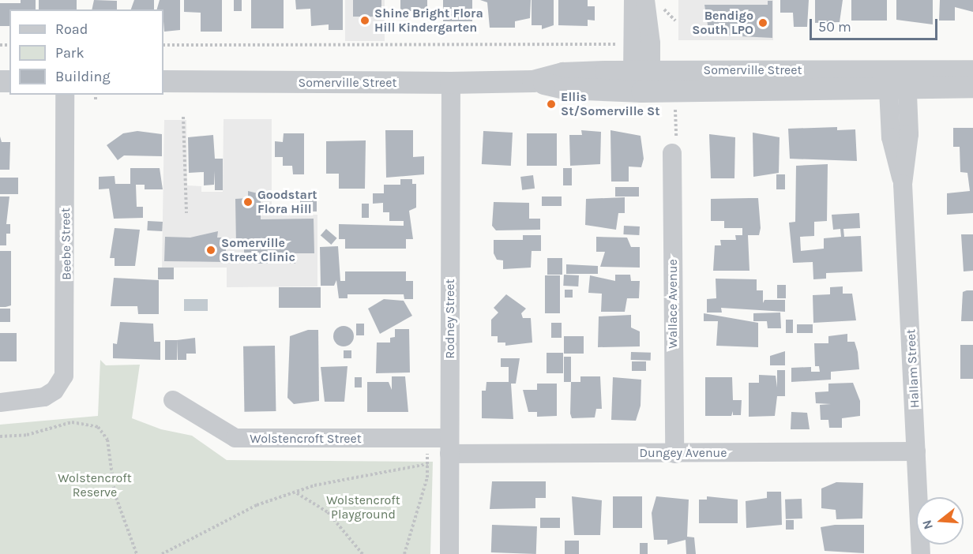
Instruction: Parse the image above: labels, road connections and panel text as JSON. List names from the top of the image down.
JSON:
{
  "streets": {
    "street": [
      "Somerville Street",
      "Beebe Street",
      "Wallace Avenue",
      "Rodney Street",
      "Hallam Street",
      "Wolstencroft Street",
      "Dungey Avenue"
    ]
  },
  "crossings": [
    ["Somerville Street", "Rodney Street"],
    ["Somerville Street", "Hallam Street"],
    ["Wallace Avenue", "Dungey Avenue"],
    ["Rodney Street", "Wolstencroft Street"],
    ["Rodney Street", "Dungey Avenue"],
    ["Hallam Street", "Dungey Avenue"],
    ["Wolstencroft Street", "Dungey Avenue"]
  ],
  "parks": ["Wolstencroft Reserve", "Wolstencroft Playground"],
  "places": [
    "Shine Bright Flora Hill Kindergarten",
    "Bendigo South LPO",
    "Ellis St/Somerville St",
    "Goodstart Flora Hill",
    "Somerville Street Clinic"
  ],
  "legend": ["Road", "Park", "Building"],
  "scale_bar": "50 m",
  "north": "left"
}
